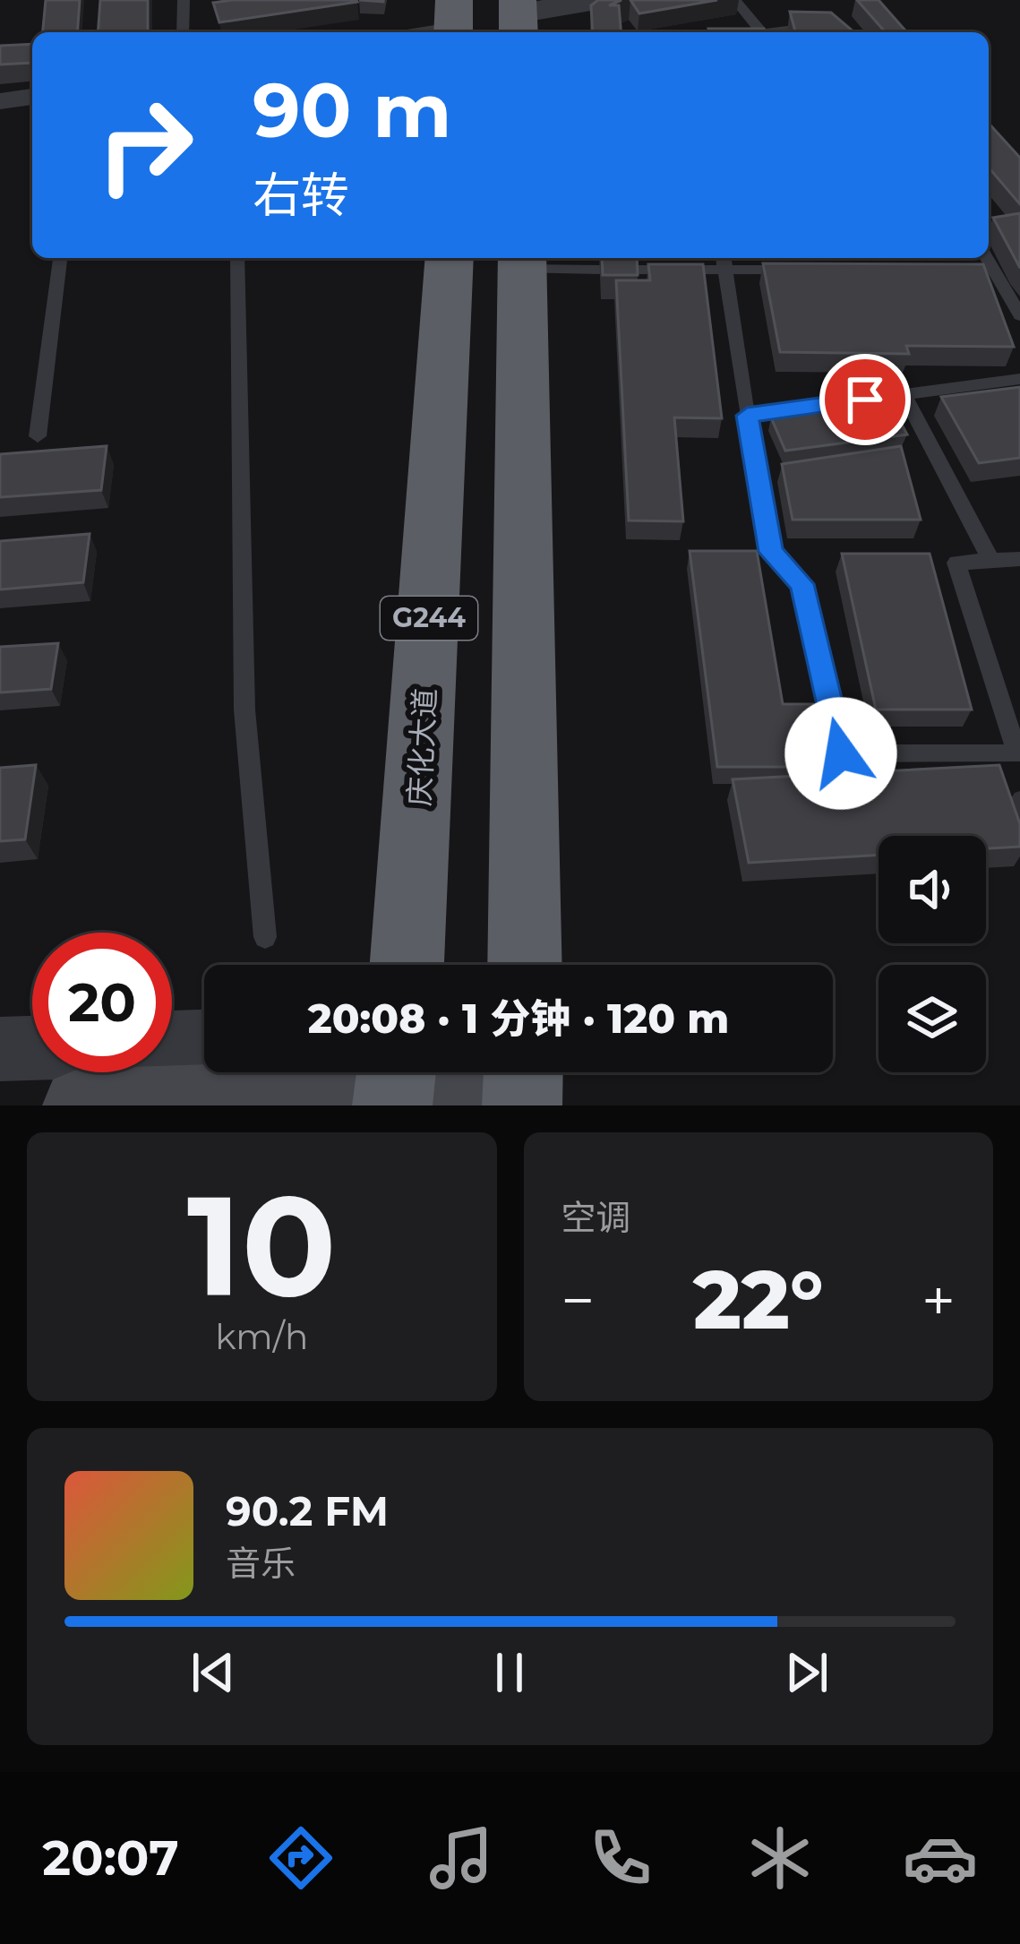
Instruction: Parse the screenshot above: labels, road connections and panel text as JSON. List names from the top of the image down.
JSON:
{
  "streets": {
    "highway": ["G244", "庆化大道"]
  },
  "page": {
    "turn": ["90 m", "右转"],
    "limit": "20",
    "trip": "20:08 · 1 分钟 · 120 m",
    "tile": [
      ["10", "km/h"],
      "空调"
    ],
    "heat": ["−", "22°", "+"],
    "song": ["90.2 FM", "音乐"],
    "tabs": "20:07"
  }
}
